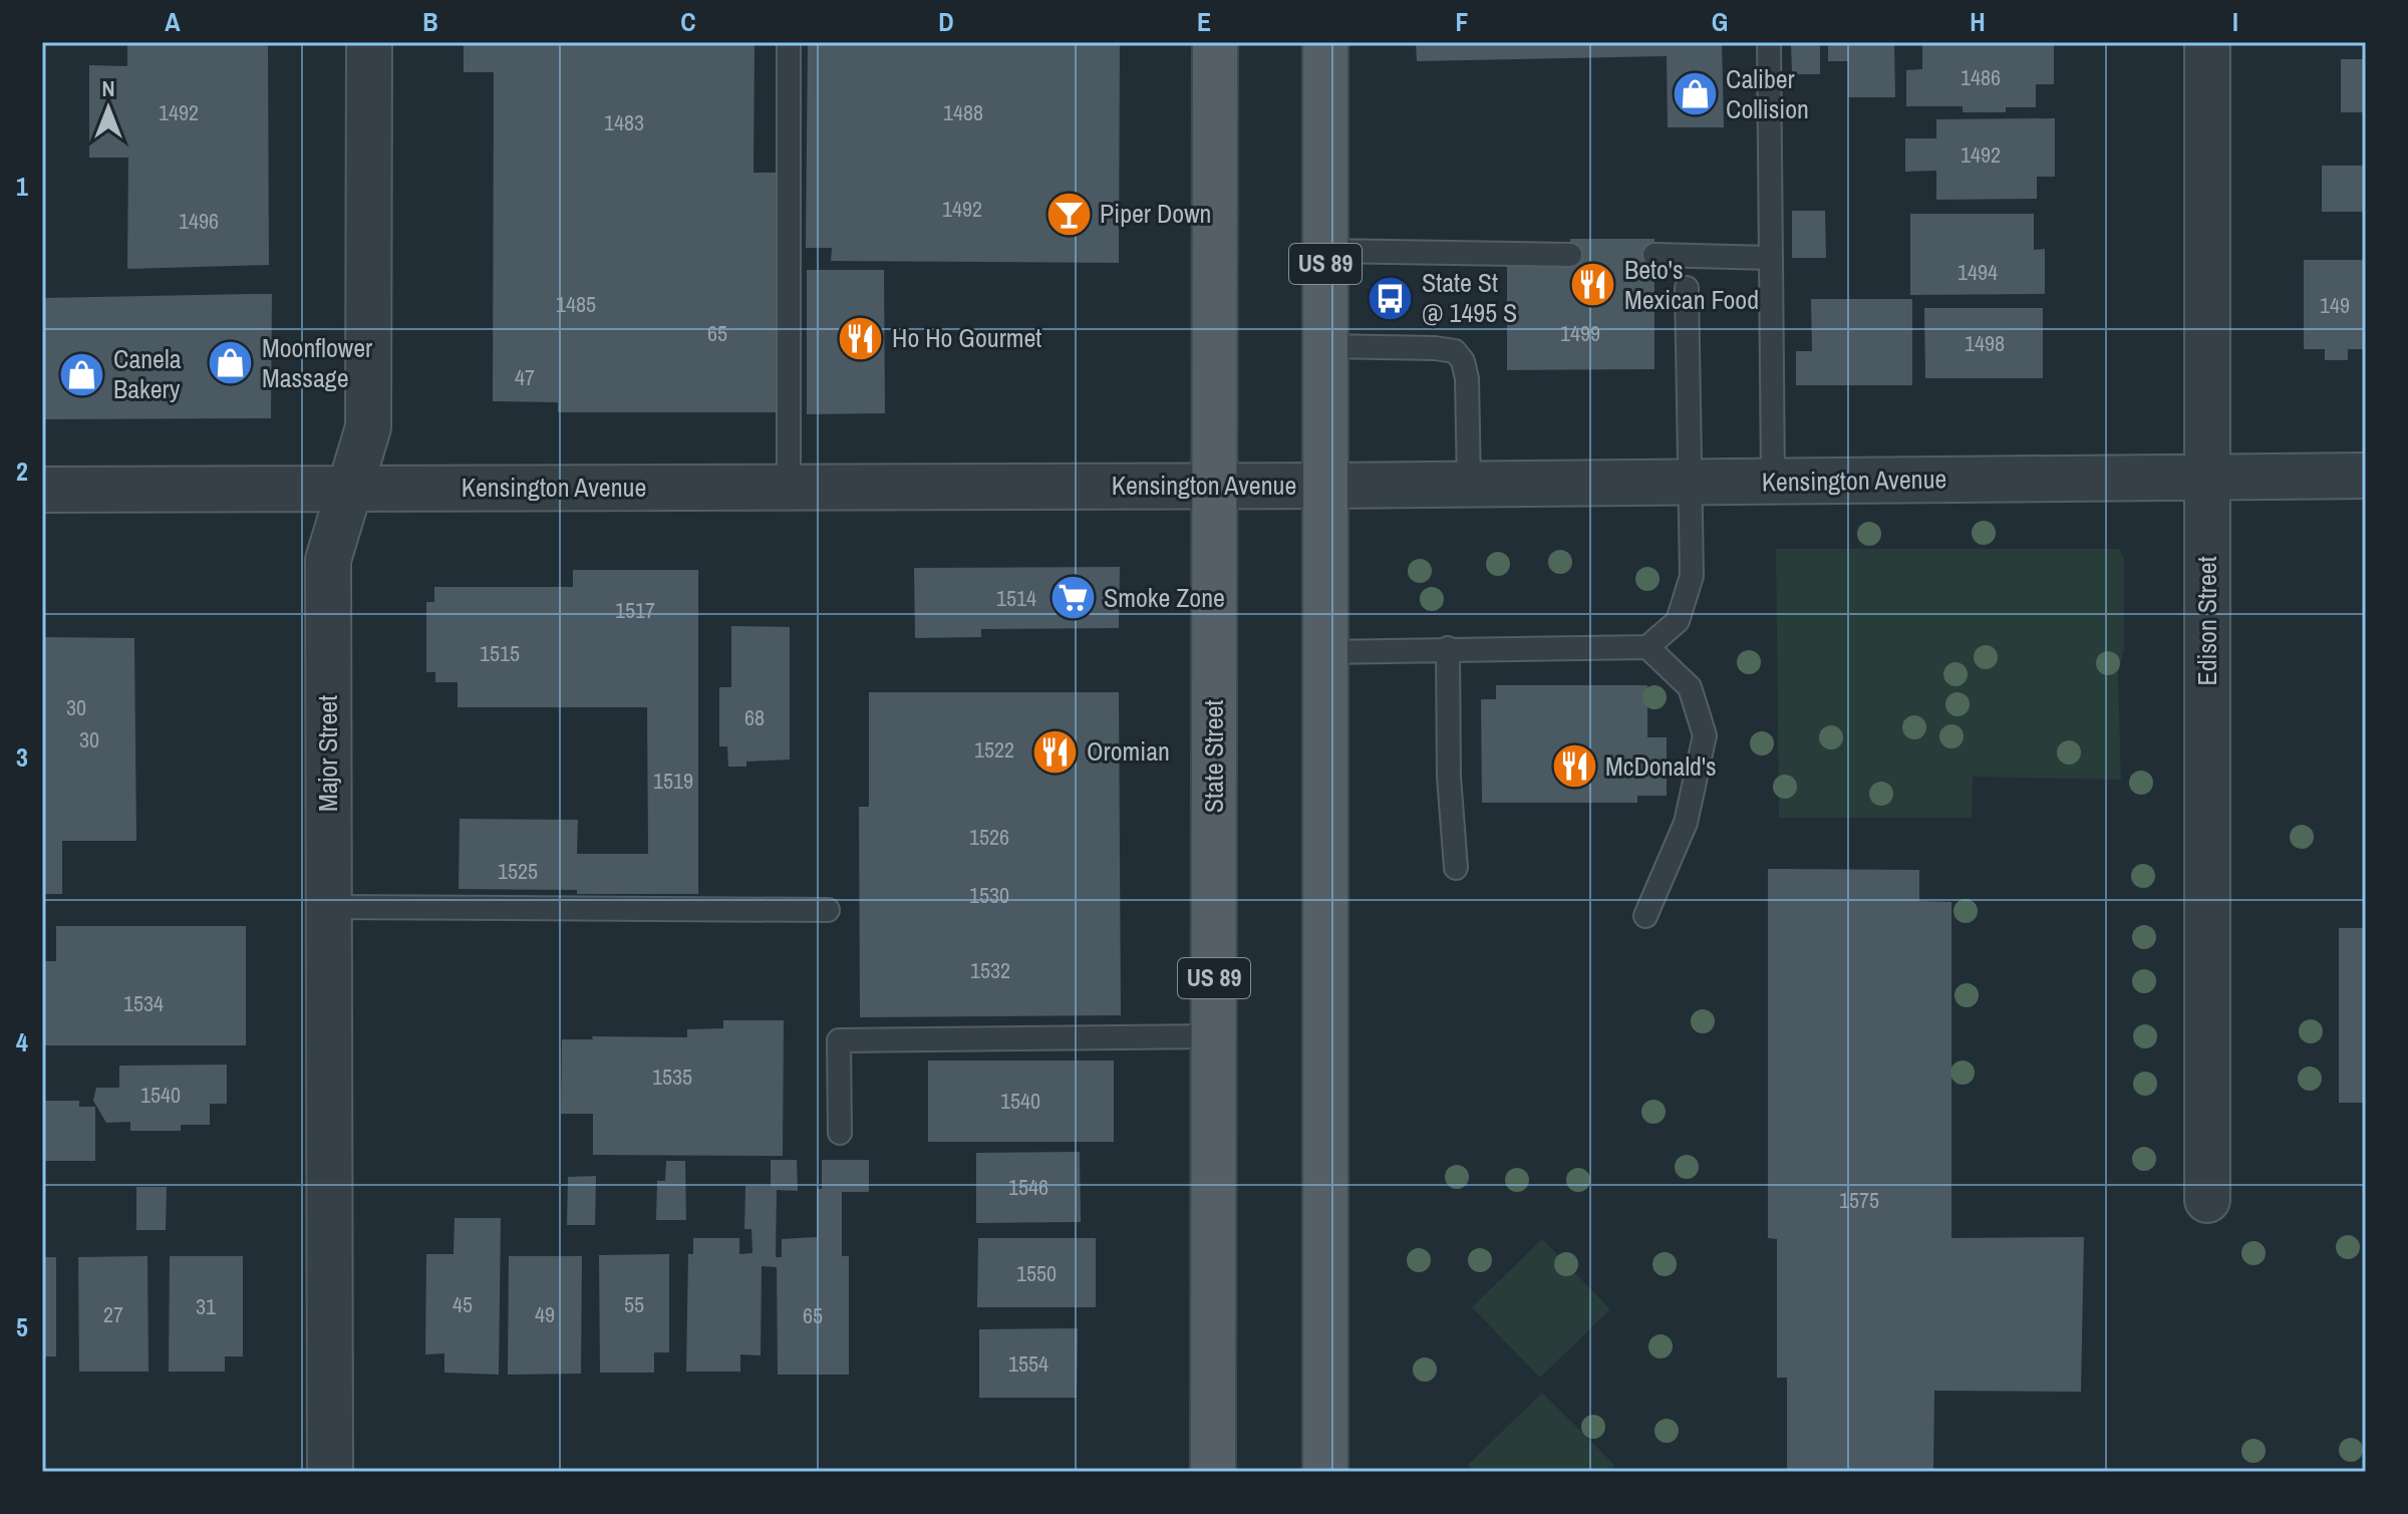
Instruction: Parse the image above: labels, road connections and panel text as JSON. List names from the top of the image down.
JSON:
{
  "streets": {
    "main road": ["US 89", "State Street"],
    "street": ["Kensington Avenue", "Edison Street", "Major Street"]
  },
  "crossings": [
    ["US 89", "Kensington Avenue"],
    ["Kensington Avenue", "Edison Street"],
    ["Kensington Avenue", "Major Street"],
    ["Kensington Avenue", "State Street"]
  ],
  "places": {
    "shop": ["Caliber Collision", "Moonflower Massage", "Canela Bakery"],
    "bar": ["Piper Down"],
    "restaurant": [
      "Beto's Mexican Food",
      "Ho Ho Gourmet",
      "Oromian",
      "McDonald's"
    ],
    "bus stop": ["State St @ 1495 S"],
    "supermarket": ["Smoke Zone"]
  },
  "house_numbers": [
    "1486",
    "1492",
    "1488",
    "1483",
    "1492",
    "1492",
    "1496",
    "1494",
    "1485",
    "149",
    "65",
    "1499",
    "1498",
    "47",
    "1514",
    "1517",
    "1515",
    "30",
    "68",
    "30",
    "1522",
    "1519",
    "1526",
    "1525",
    "1530",
    "1532",
    "1534",
    "1535",
    "1540",
    "1540",
    "1546",
    "1575",
    "1550",
    "45",
    "55",
    "31",
    "27",
    "49",
    "65",
    "1554"
  ],
  "north": "top",
  "grid": {
    "columns": [
      "A",
      "B",
      "C",
      "D",
      "E",
      "F",
      "G",
      "H",
      "I"
    ],
    "rows": [
      "1",
      "2",
      "3",
      "4",
      "5"
    ]
  }
}
